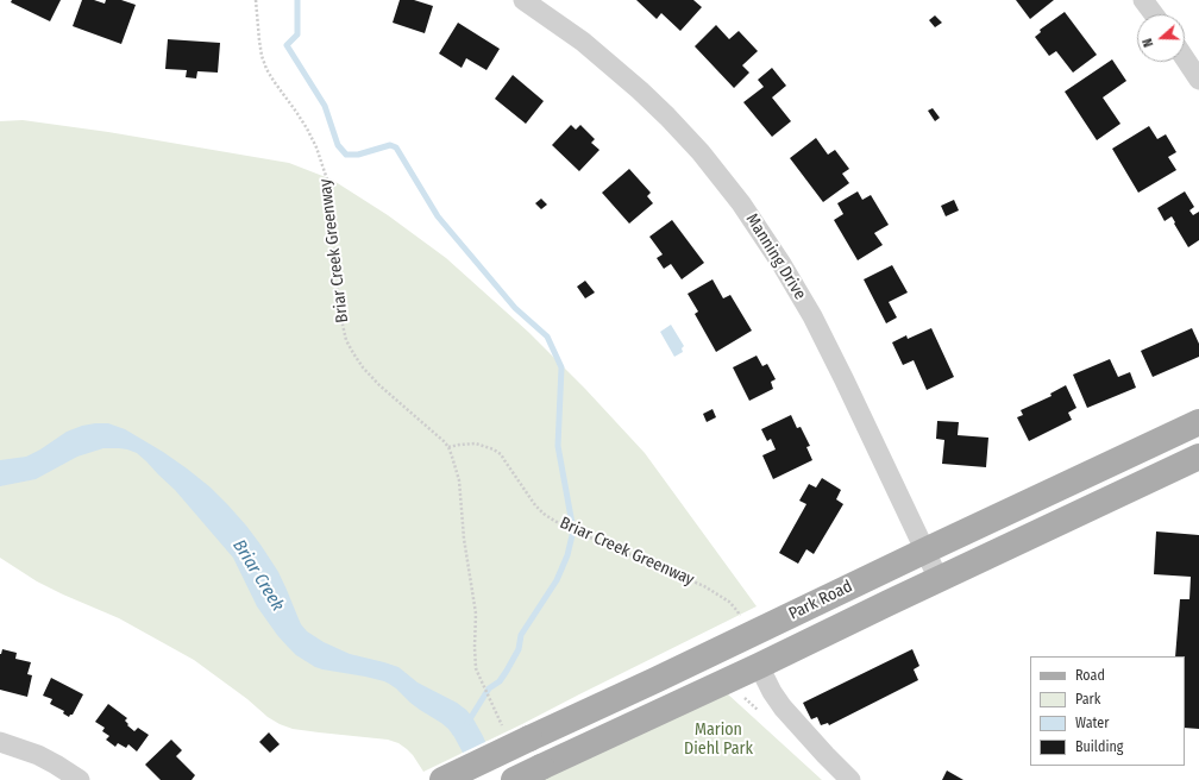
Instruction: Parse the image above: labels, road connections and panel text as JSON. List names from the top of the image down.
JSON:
{
  "streets": {
    "main road": ["Park Road"],
    "street": ["Manning Drive"],
    "path": ["Briar Creek Greenway"]
  },
  "crossings": [
    ["Manning Drive", "Park Road"]
  ],
  "water": ["Briar Creek"],
  "parks": ["Marion Diehl Park"],
  "legend": [
    "Road",
    "Park",
    "Water",
    "Building"
  ],
  "north": "left"
}
